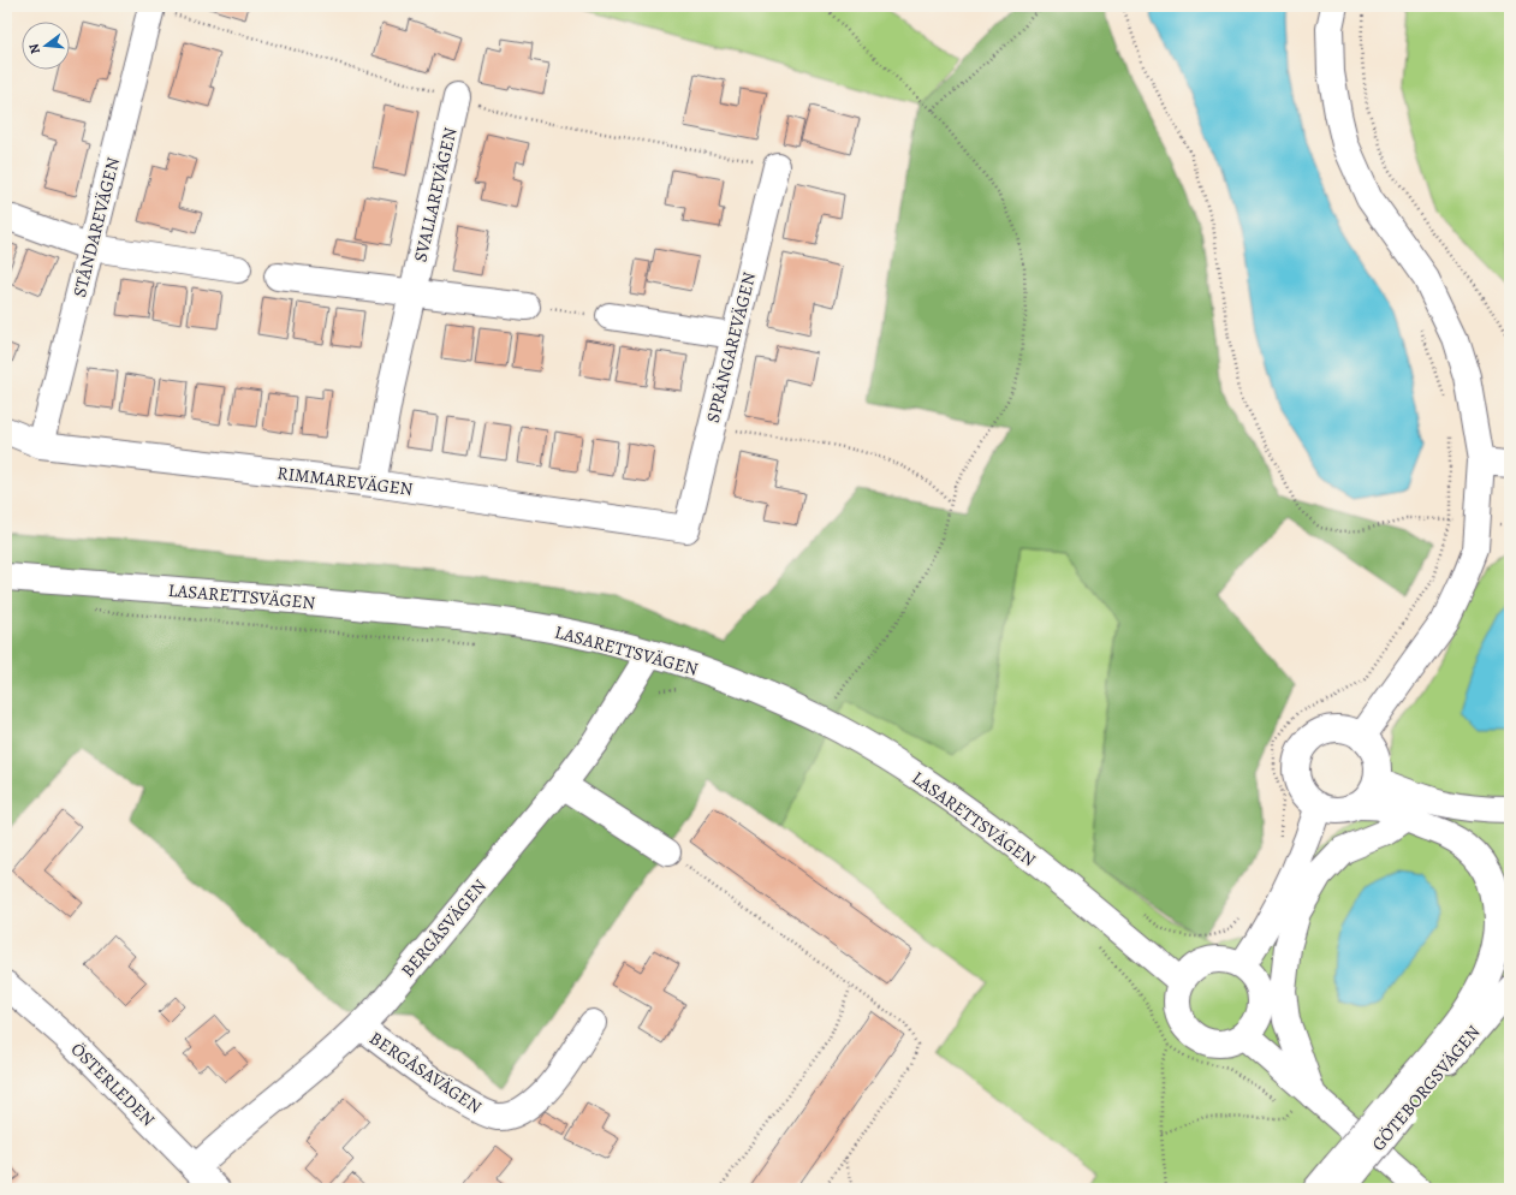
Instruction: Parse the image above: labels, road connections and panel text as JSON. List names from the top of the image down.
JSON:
{
  "streets": {
    "street": [
      "SVALLAREVÄGEN",
      "STÅNDAREVÄGEN",
      "SPRÄNGAREVÄGEN",
      "RIMMAREVÄGEN",
      "LASARETTSVÄGEN",
      "BERGÅSVÄGEN",
      "BERGÅSAVÄGEN",
      "ÖSTERLEDEN",
      "GÖTEBORGSVÄGEN"
    ]
  },
  "crossings": [
    ["SVALLAREVÄGEN", "RIMMAREVÄGEN"],
    ["STÅNDAREVÄGEN", "RIMMAREVÄGEN"],
    ["SPRÄNGAREVÄGEN", "RIMMAREVÄGEN"],
    ["LASARETTSVÄGEN", "BERGÅSVÄGEN"],
    ["BERGÅSVÄGEN", "BERGÅSAVÄGEN"],
    ["BERGÅSVÄGEN", "ÖSTERLEDEN"]
  ],
  "north": "left"
}
